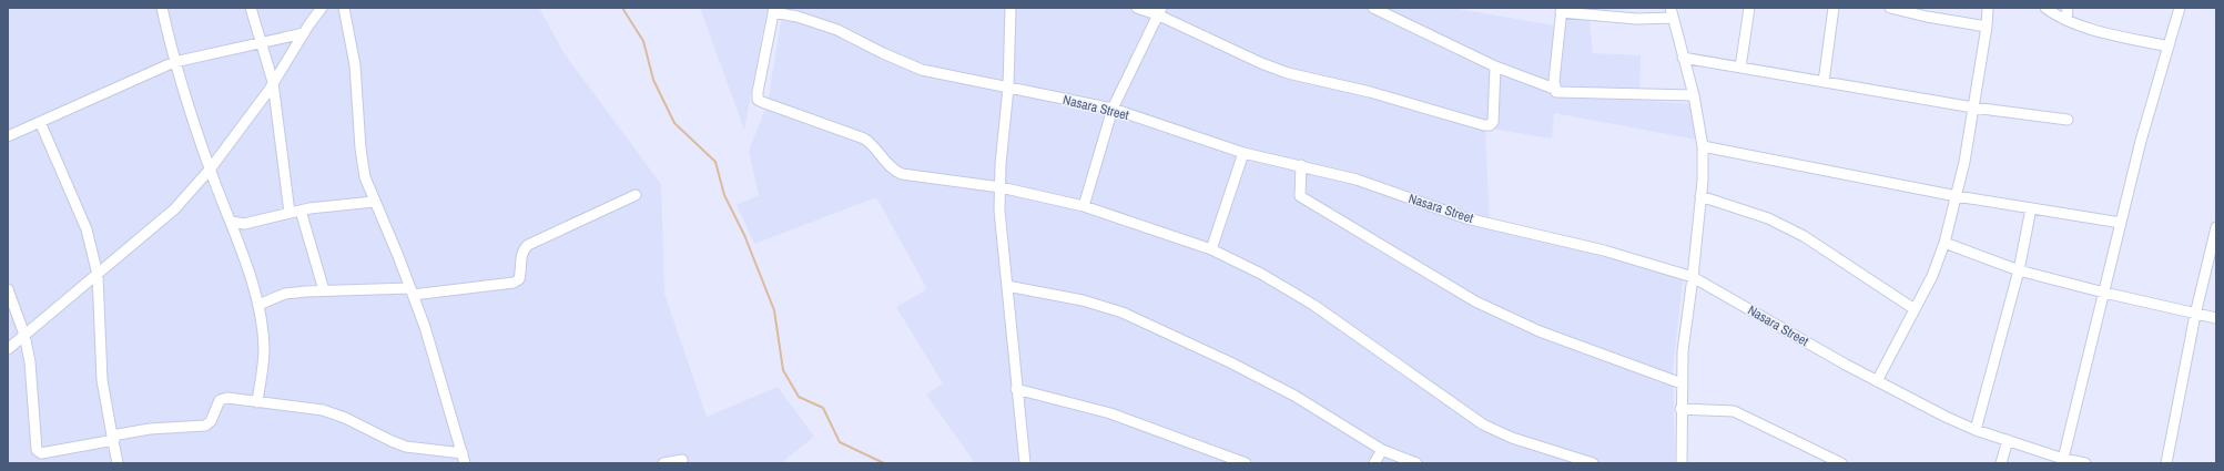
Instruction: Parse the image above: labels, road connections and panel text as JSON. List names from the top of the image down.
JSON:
{
  "streets": {
    "street": ["Nasara Street"]
  }
}
